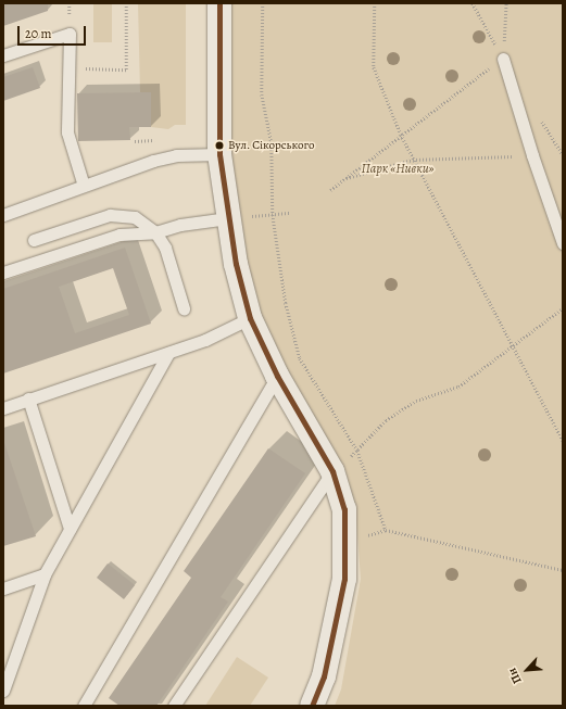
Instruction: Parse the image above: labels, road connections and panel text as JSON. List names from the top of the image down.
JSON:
{
  "parks": ["Парк «Нивки»"],
  "places": ["Вул. Сікорського"],
  "scale_bar": "20 m",
  "north": "bottom left"
}
